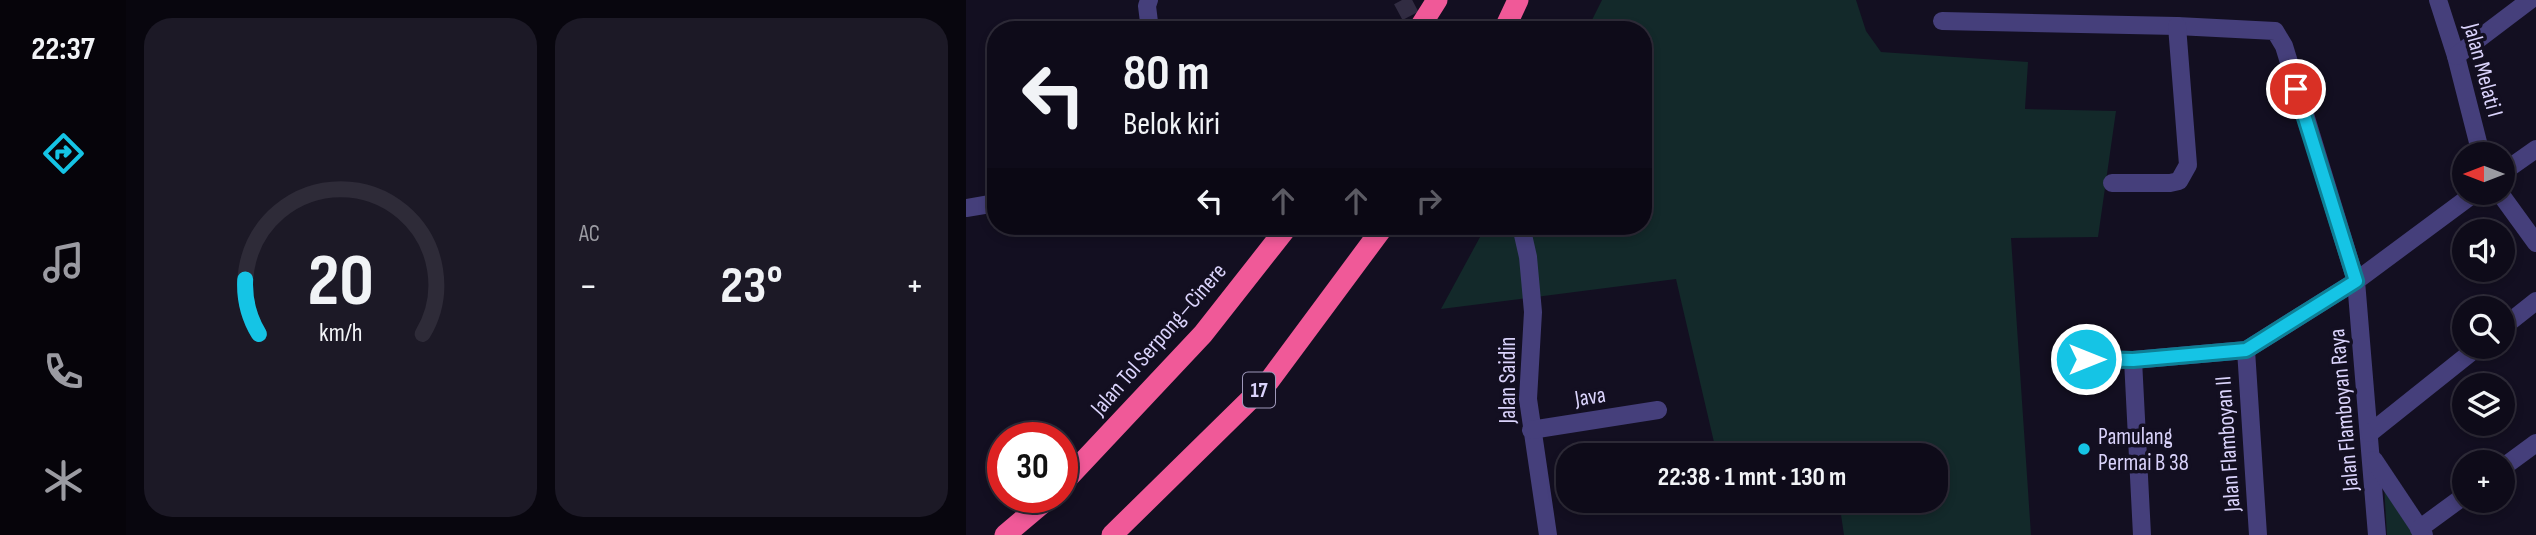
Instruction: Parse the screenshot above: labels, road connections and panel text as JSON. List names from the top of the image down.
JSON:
{
  "streets": {
    "highway": ["Jalan Tol Serpong–Cinere", "17"],
    "street": [
      "Jalan Melati I",
      "Jalan Saidin",
      "Java",
      "Jalan Flamboyan Raya",
      "Jalan Flamboyan II"
    ]
  },
  "crossings": [
    ["Jalan Saidin", "Java"]
  ],
  "places": ["Pamulang Permai B 38"],
  "north": "left",
  "page": {
    "tabs": "22:37",
    "tile": "AC",
    "turn": ["80 m", "Belok kiri"],
    "map_buttons": "+",
    "heat": ["−", "23°", "+"],
    "limit": "30",
    "trip": "22:38 · 1 mnt · 130 m",
    "gauge": ["20", "km/h"]
  }
}
